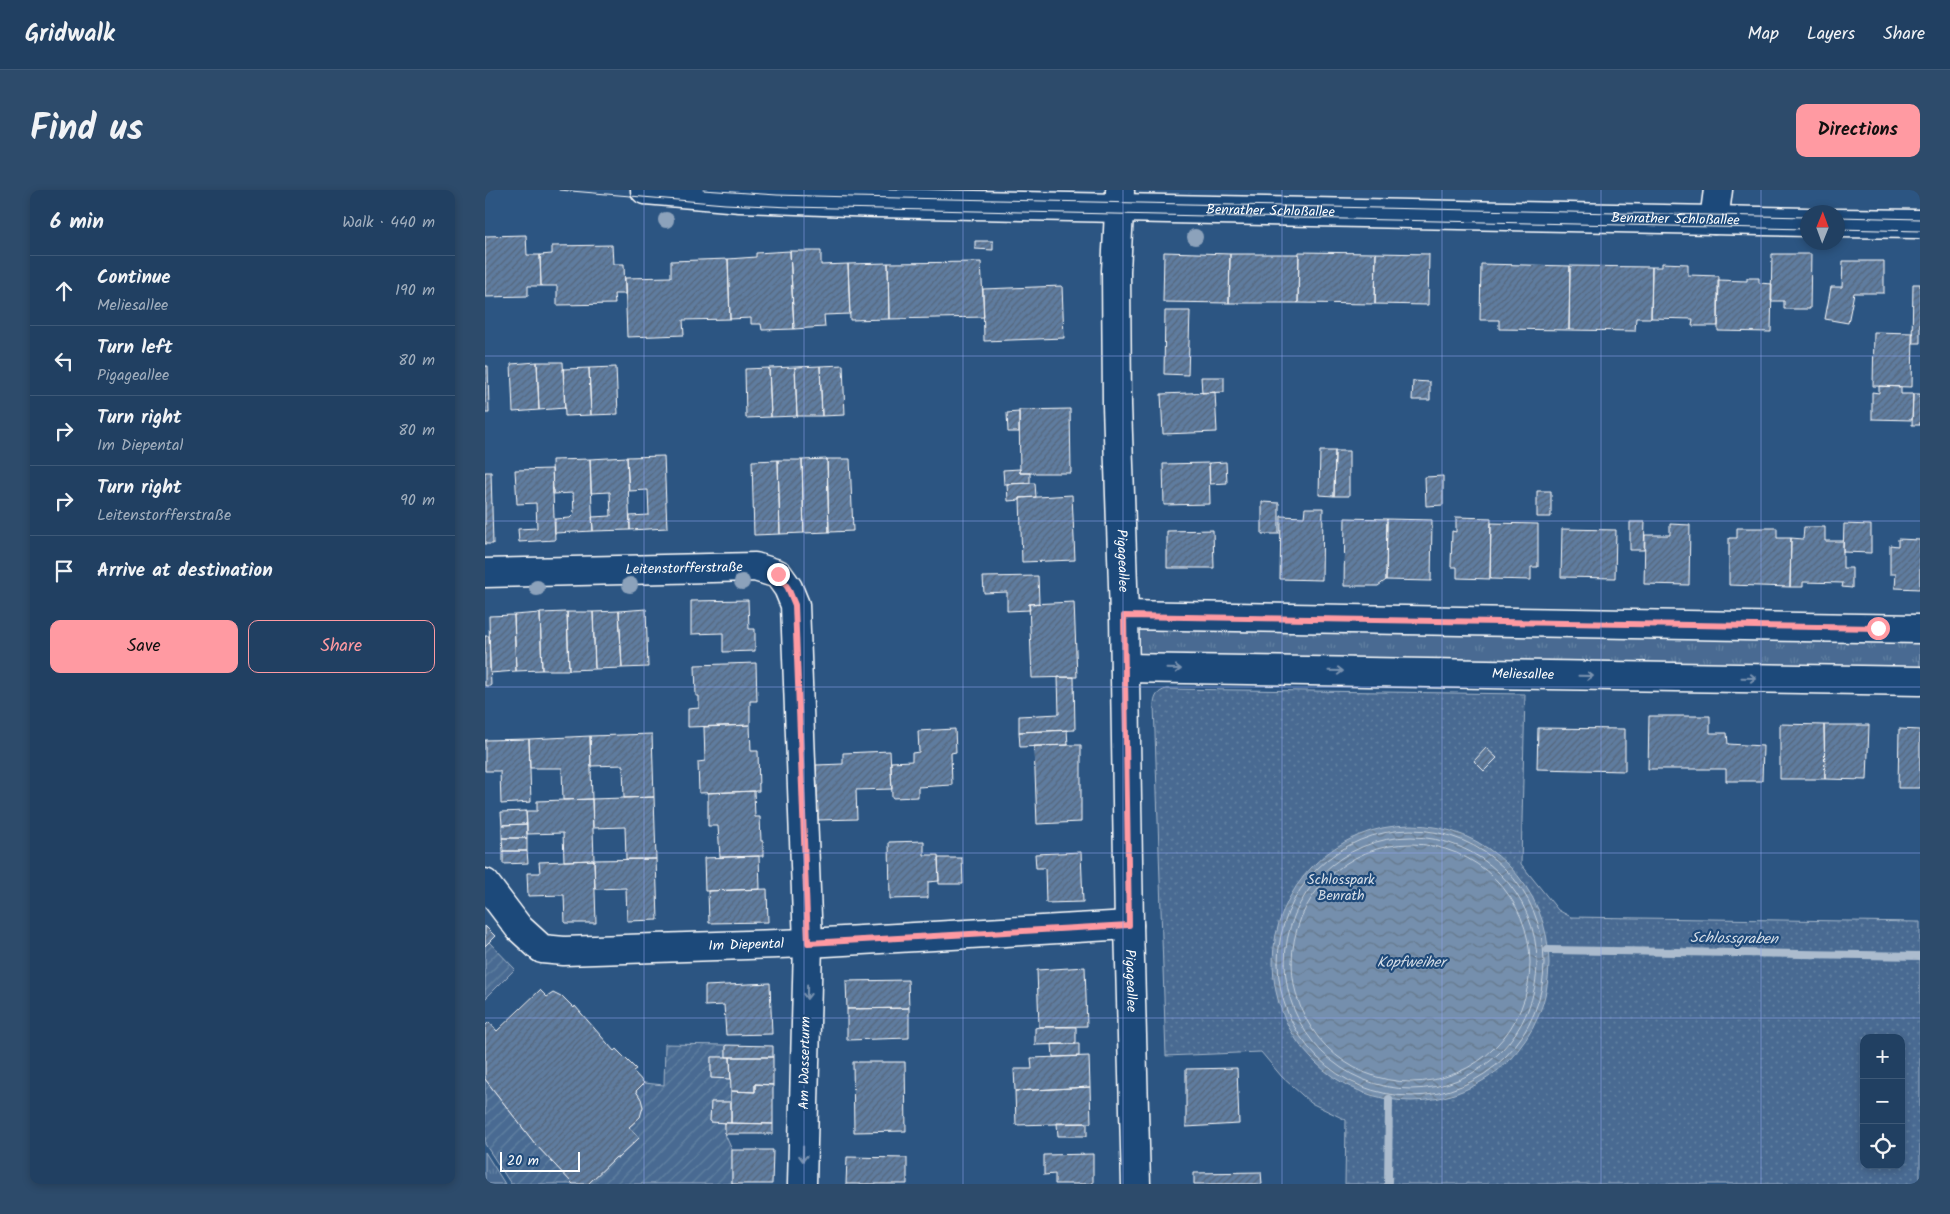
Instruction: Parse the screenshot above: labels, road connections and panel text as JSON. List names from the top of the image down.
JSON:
{
  "streets": {
    "street": [
      "Benrather Schloßallee",
      "Pigageallee",
      "Leitenstorfferstraße",
      "Meliesallee",
      "Im Diepental",
      "Am Wasserturm"
    ]
  },
  "crossings": [
    ["Benrather Schloßallee", "Pigageallee"],
    ["Pigageallee", "Meliesallee"],
    ["Pigageallee", "Im Diepental"],
    ["Leitenstorfferstraße", "Im Diepental"],
    ["Leitenstorfferstraße", "Am Wasserturm"],
    ["Im Diepental", "Am Wasserturm"]
  ],
  "one_way": ["Am Wasserturm"],
  "water": ["Schlossgraben", "Kopfweiher"],
  "parks": ["Schlosspark Benrath"],
  "scale_bar": "20 m",
  "north": "top",
  "page": {
    "header": "Gridwalk",
    "nav": ["Map", "Layers", "Share"],
    "title": "Find us",
    "buttons": [
      "Directions",
      ["Save", "Share"]
    ],
    "heading": ["6 min", "Walk · 440 m"],
    "list": [
      ["Continue", "Meliesallee", "190 m"],
      ["Turn left", "Pigageallee", "80 m"],
      ["Turn right", "Im Diepental", "80 m"],
      ["Turn right", "Leitenstorfferstraße", "90 m"],
      "Arrive at destination"
    ],
    "map_buttons": ["+", "−"],
    "scale": "20 m"
  }
}
